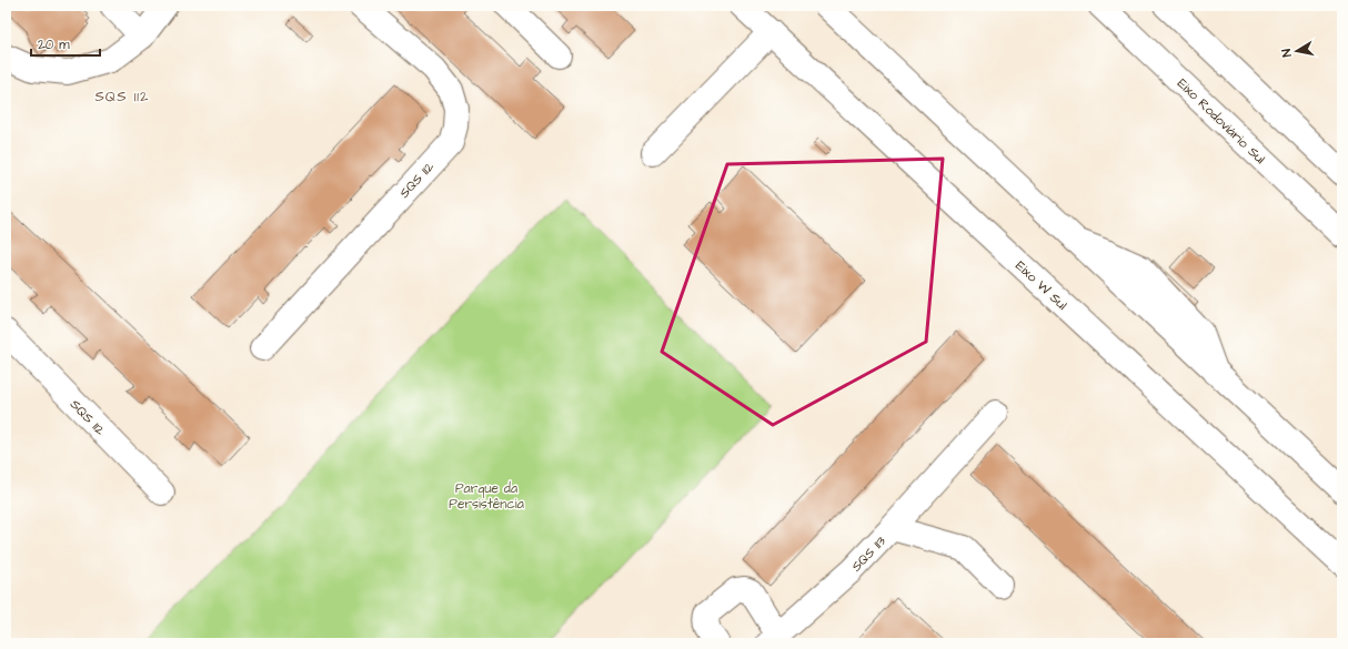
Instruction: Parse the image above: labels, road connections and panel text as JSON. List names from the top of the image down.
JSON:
{
  "streets": {
    "main road": [
      "Eixo Rodoviário Sul",
      "SQS 112",
      "Eixo W Sul",
      "SQS 113"
    ]
  },
  "districts": ["SQS 112"],
  "parks": ["Parque da Persistência"],
  "scale_bar": "20 m",
  "north": "left"
}
